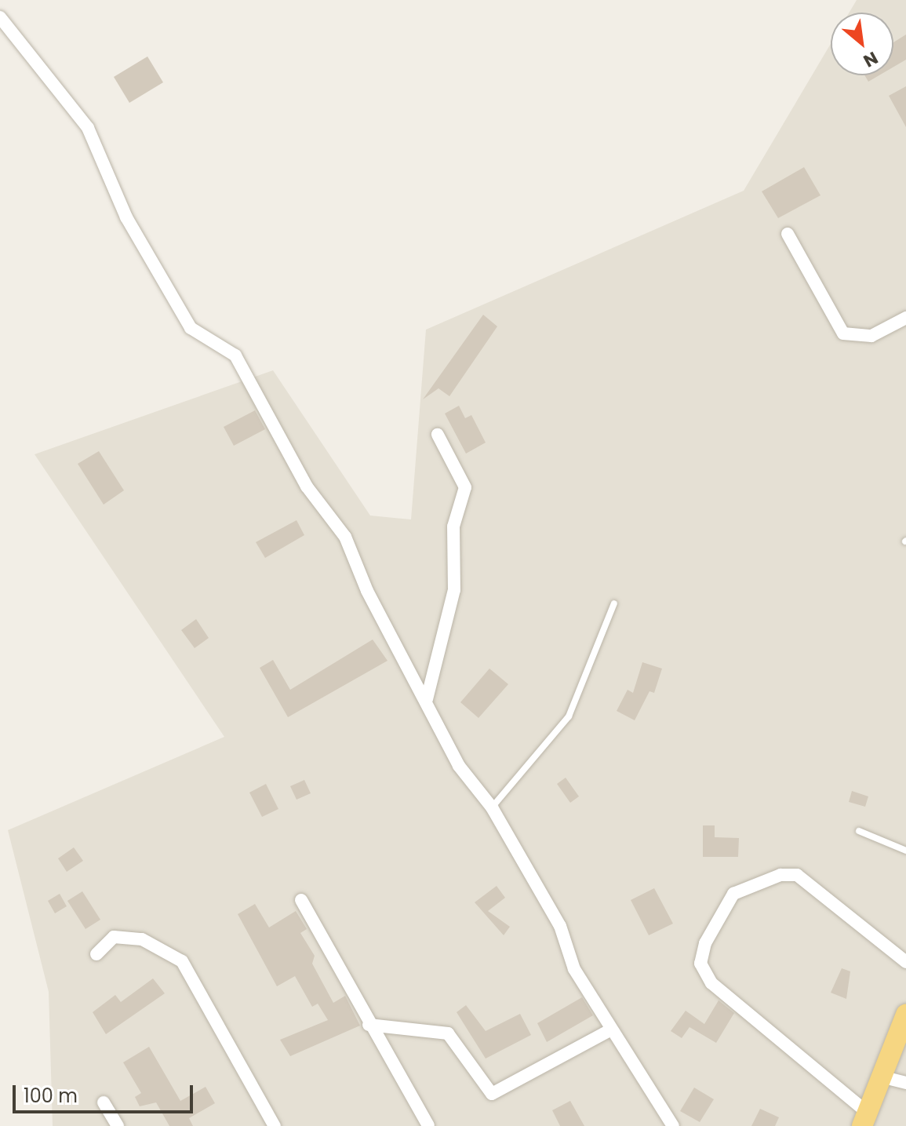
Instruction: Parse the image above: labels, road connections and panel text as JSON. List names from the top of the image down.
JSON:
{
  "scale_bar": "100 m",
  "north": "bottom right"
}
